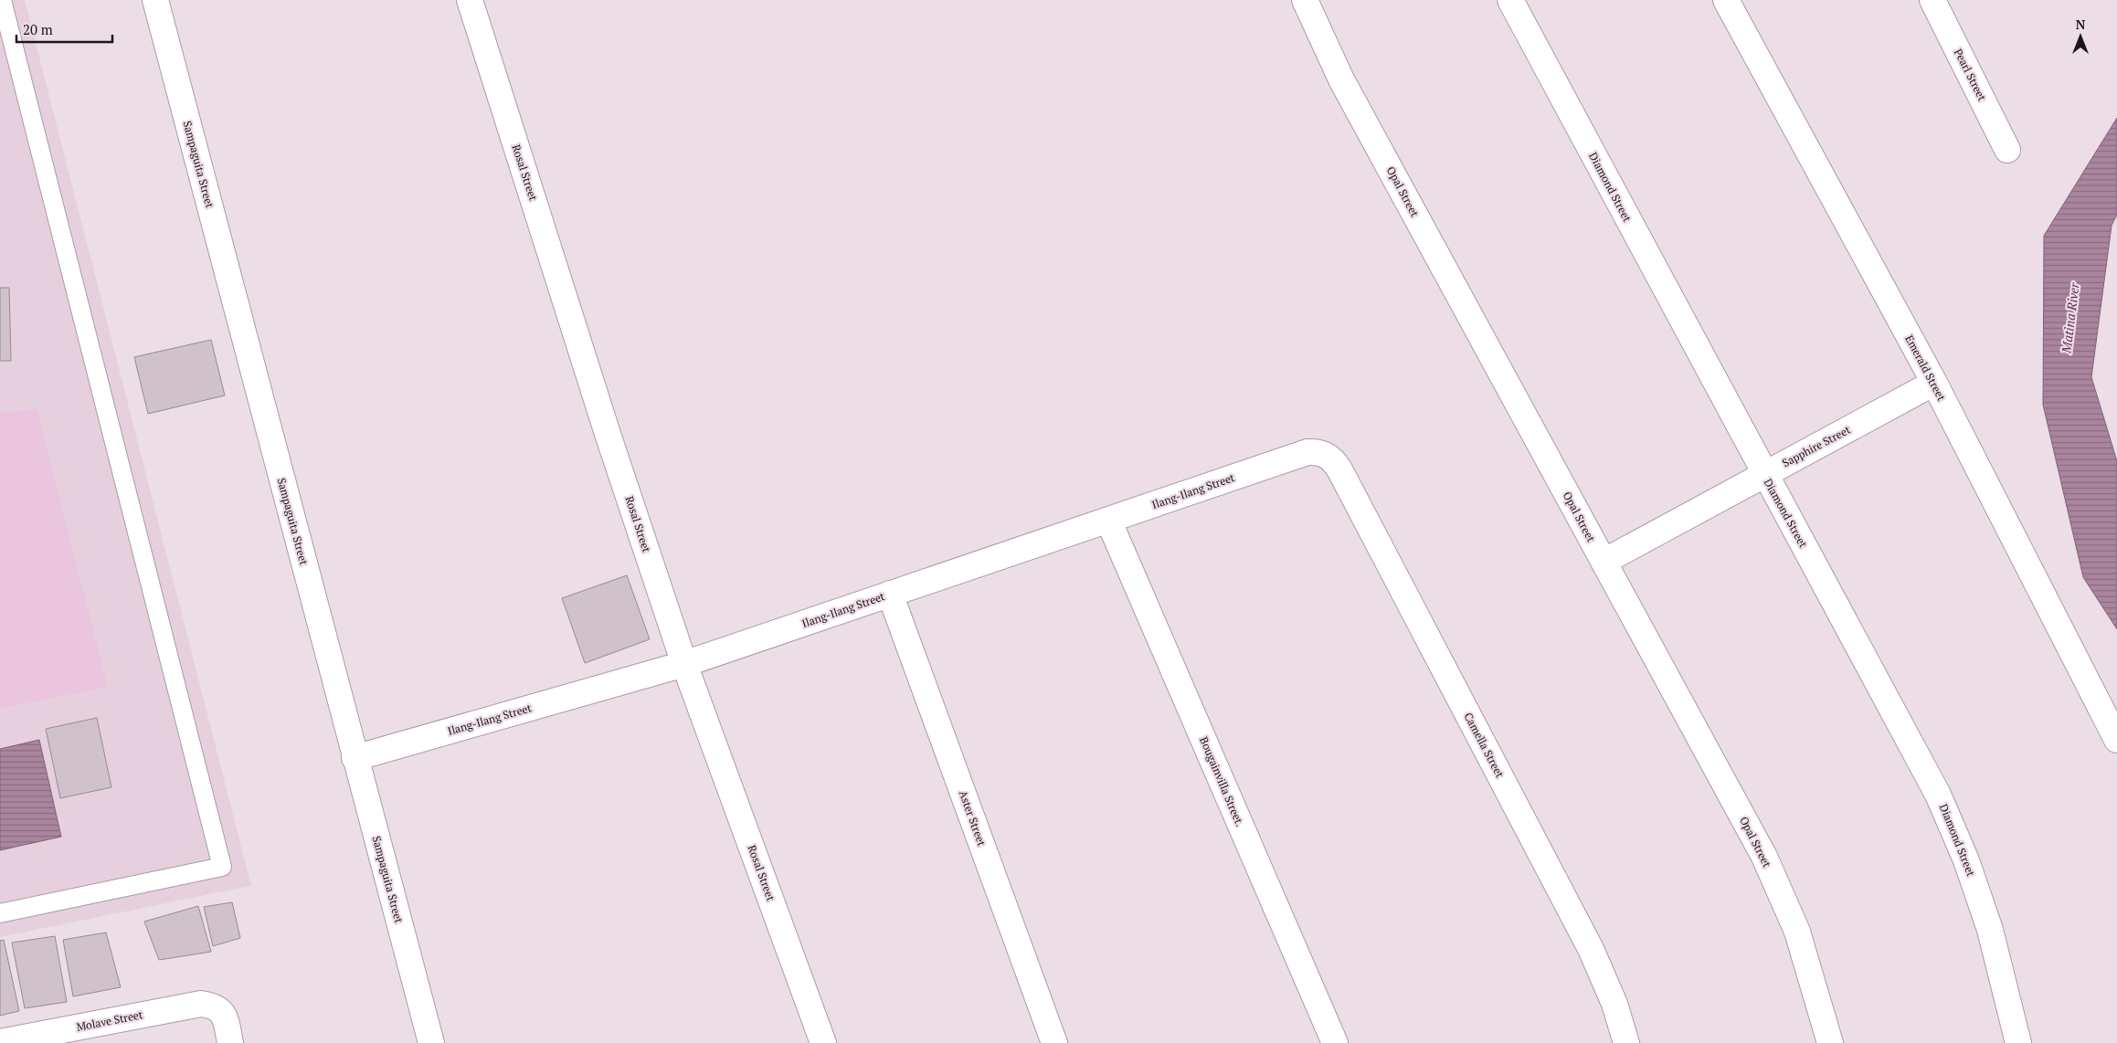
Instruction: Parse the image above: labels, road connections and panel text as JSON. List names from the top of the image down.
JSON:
{
  "streets": {
    "street": [
      "Pearl Street",
      "Sampaguita Street",
      "Rosal Street",
      "Diamond Street",
      "Opal Street",
      "Emerald Street",
      "Sapphire Street",
      "Ilang-Ilang Street",
      "Camella Street",
      "Bougainvilla Street.",
      "Aster Street",
      "Molave Street"
    ]
  },
  "crossings": [
    ["Sampaguita Street", "Ilang-Ilang Street"],
    ["Rosal Street", "Ilang-Ilang Street"],
    ["Diamond Street", "Sapphire Street"],
    ["Opal Street", "Sapphire Street"],
    ["Emerald Street", "Sapphire Street"],
    ["Ilang-Ilang Street", "Camella Street"],
    ["Ilang-Ilang Street", "Bougainvilla Street."],
    ["Ilang-Ilang Street", "Aster Street"]
  ],
  "water": ["Matina River"],
  "scale_bar": "20 m",
  "north": "top"
}
